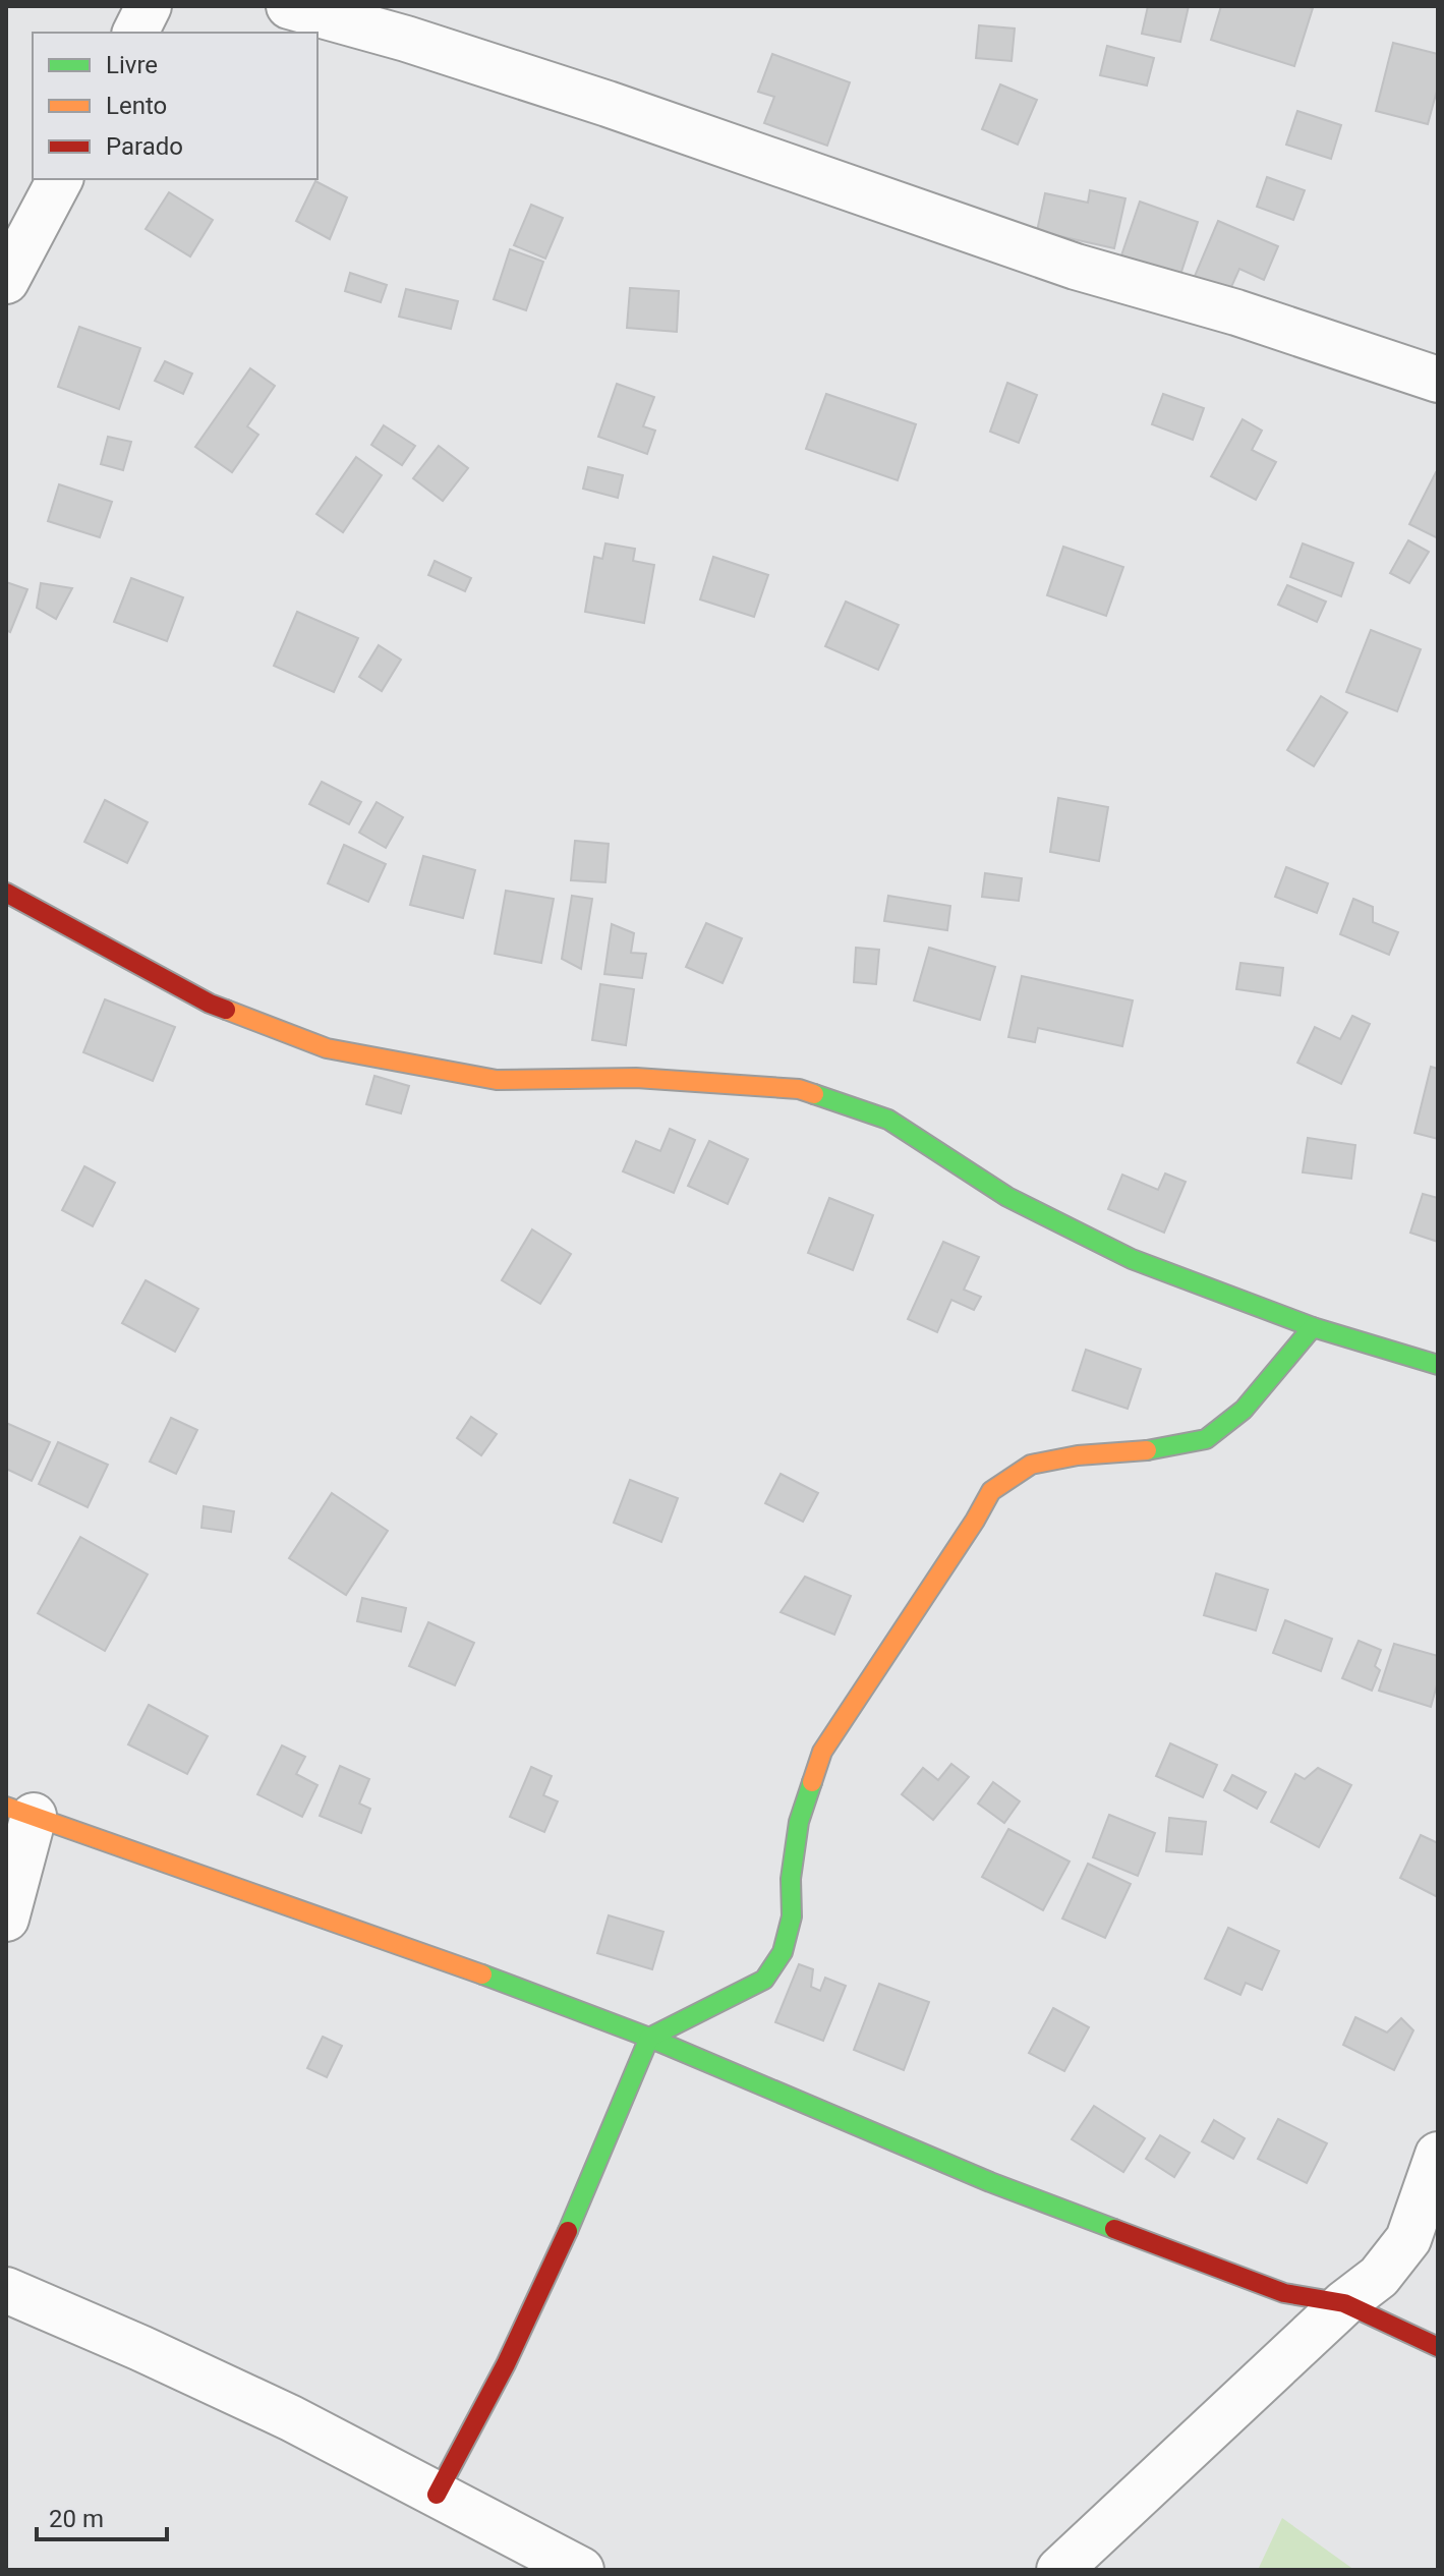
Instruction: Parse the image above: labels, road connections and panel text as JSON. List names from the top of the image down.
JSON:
{
  "legend": ["Livre", "Lento", "Parado"],
  "scale_bar": "20 m"
}
